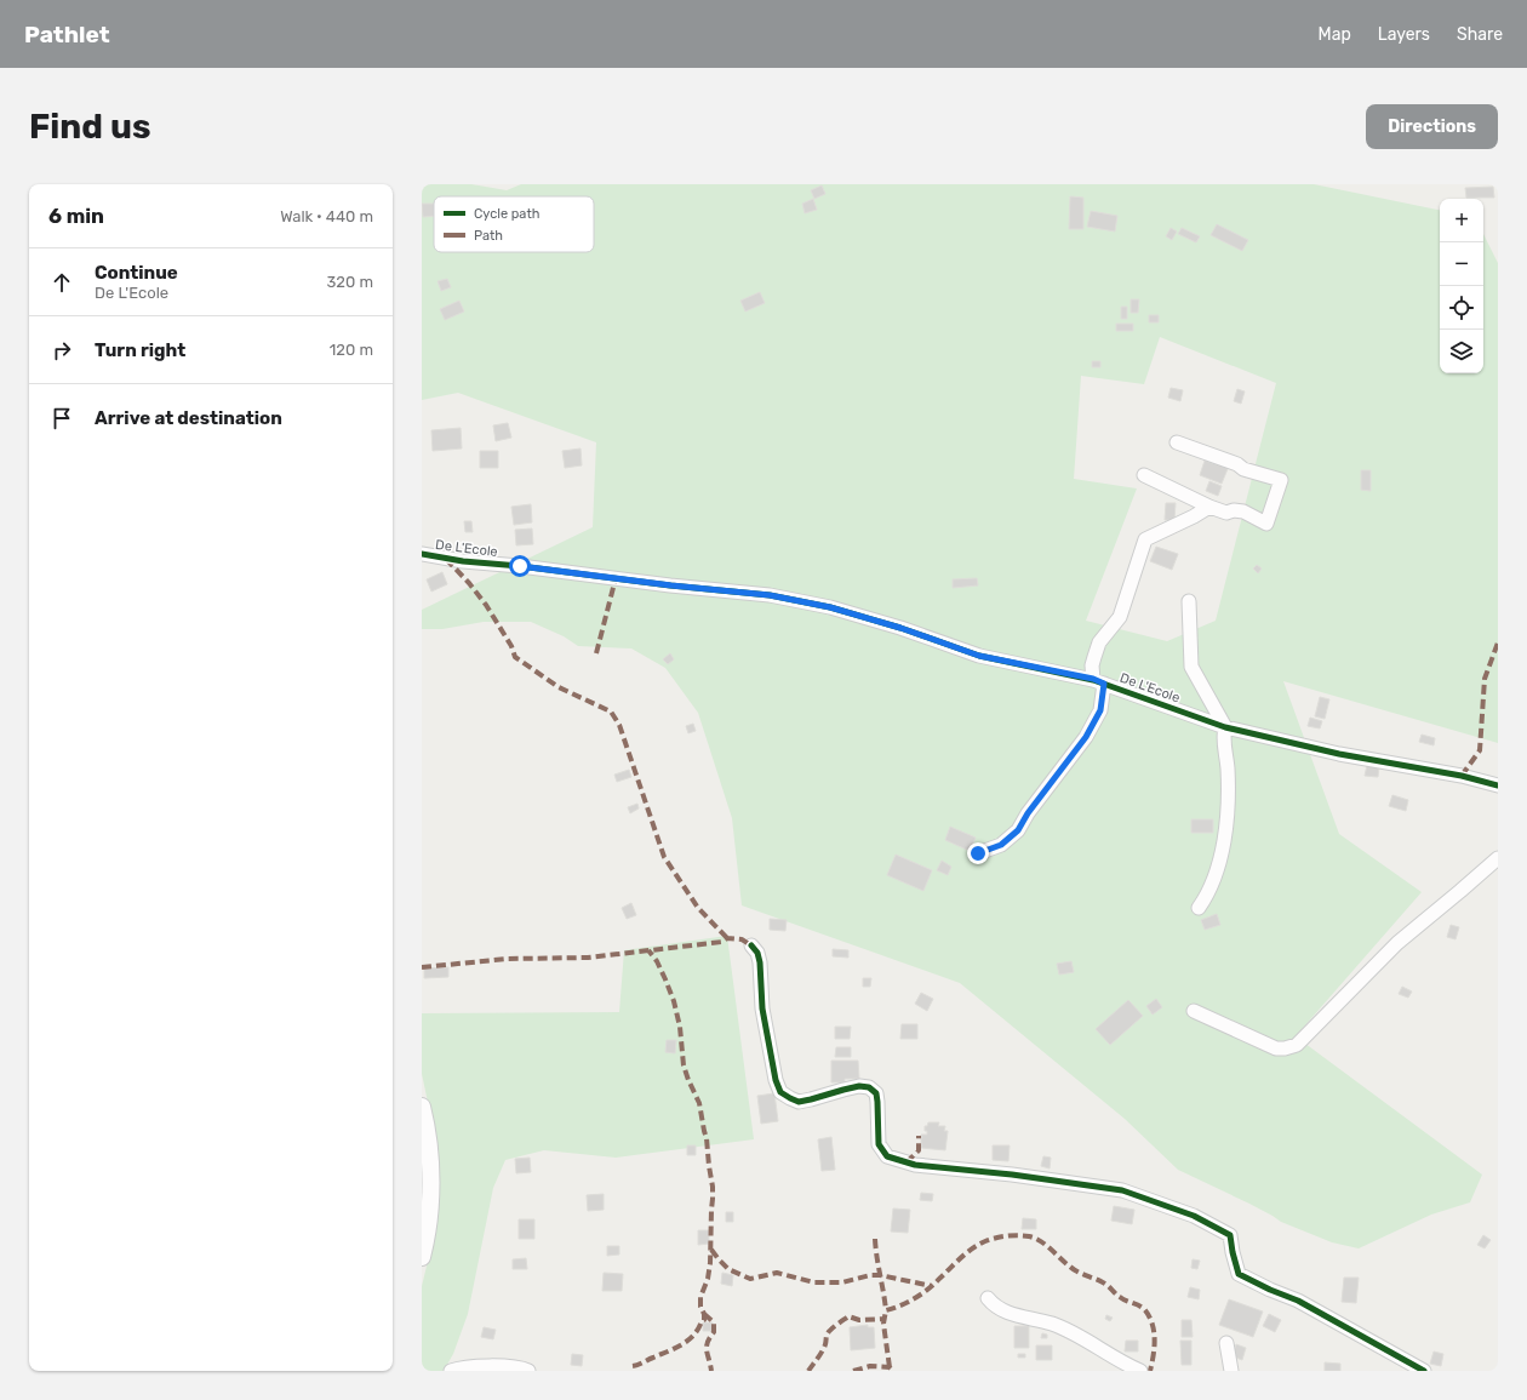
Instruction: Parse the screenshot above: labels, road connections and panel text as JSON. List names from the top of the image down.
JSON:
{
  "streets": {
    "street": ["De L'Ecole"]
  },
  "legend": ["Cycle path", "Path"],
  "page": {
    "header": "Pathlet",
    "nav": ["Map", "Layers", "Share"],
    "buttons": "Directions",
    "title": "Find us",
    "heading": ["6 min", "Walk · 440 m"],
    "map_buttons": ["+", "−"],
    "list": [
      ["Continue", "De L'Ecole", "320 m"],
      ["Turn right", "120 m"],
      "Arrive at destination"
    ]
  }
}
